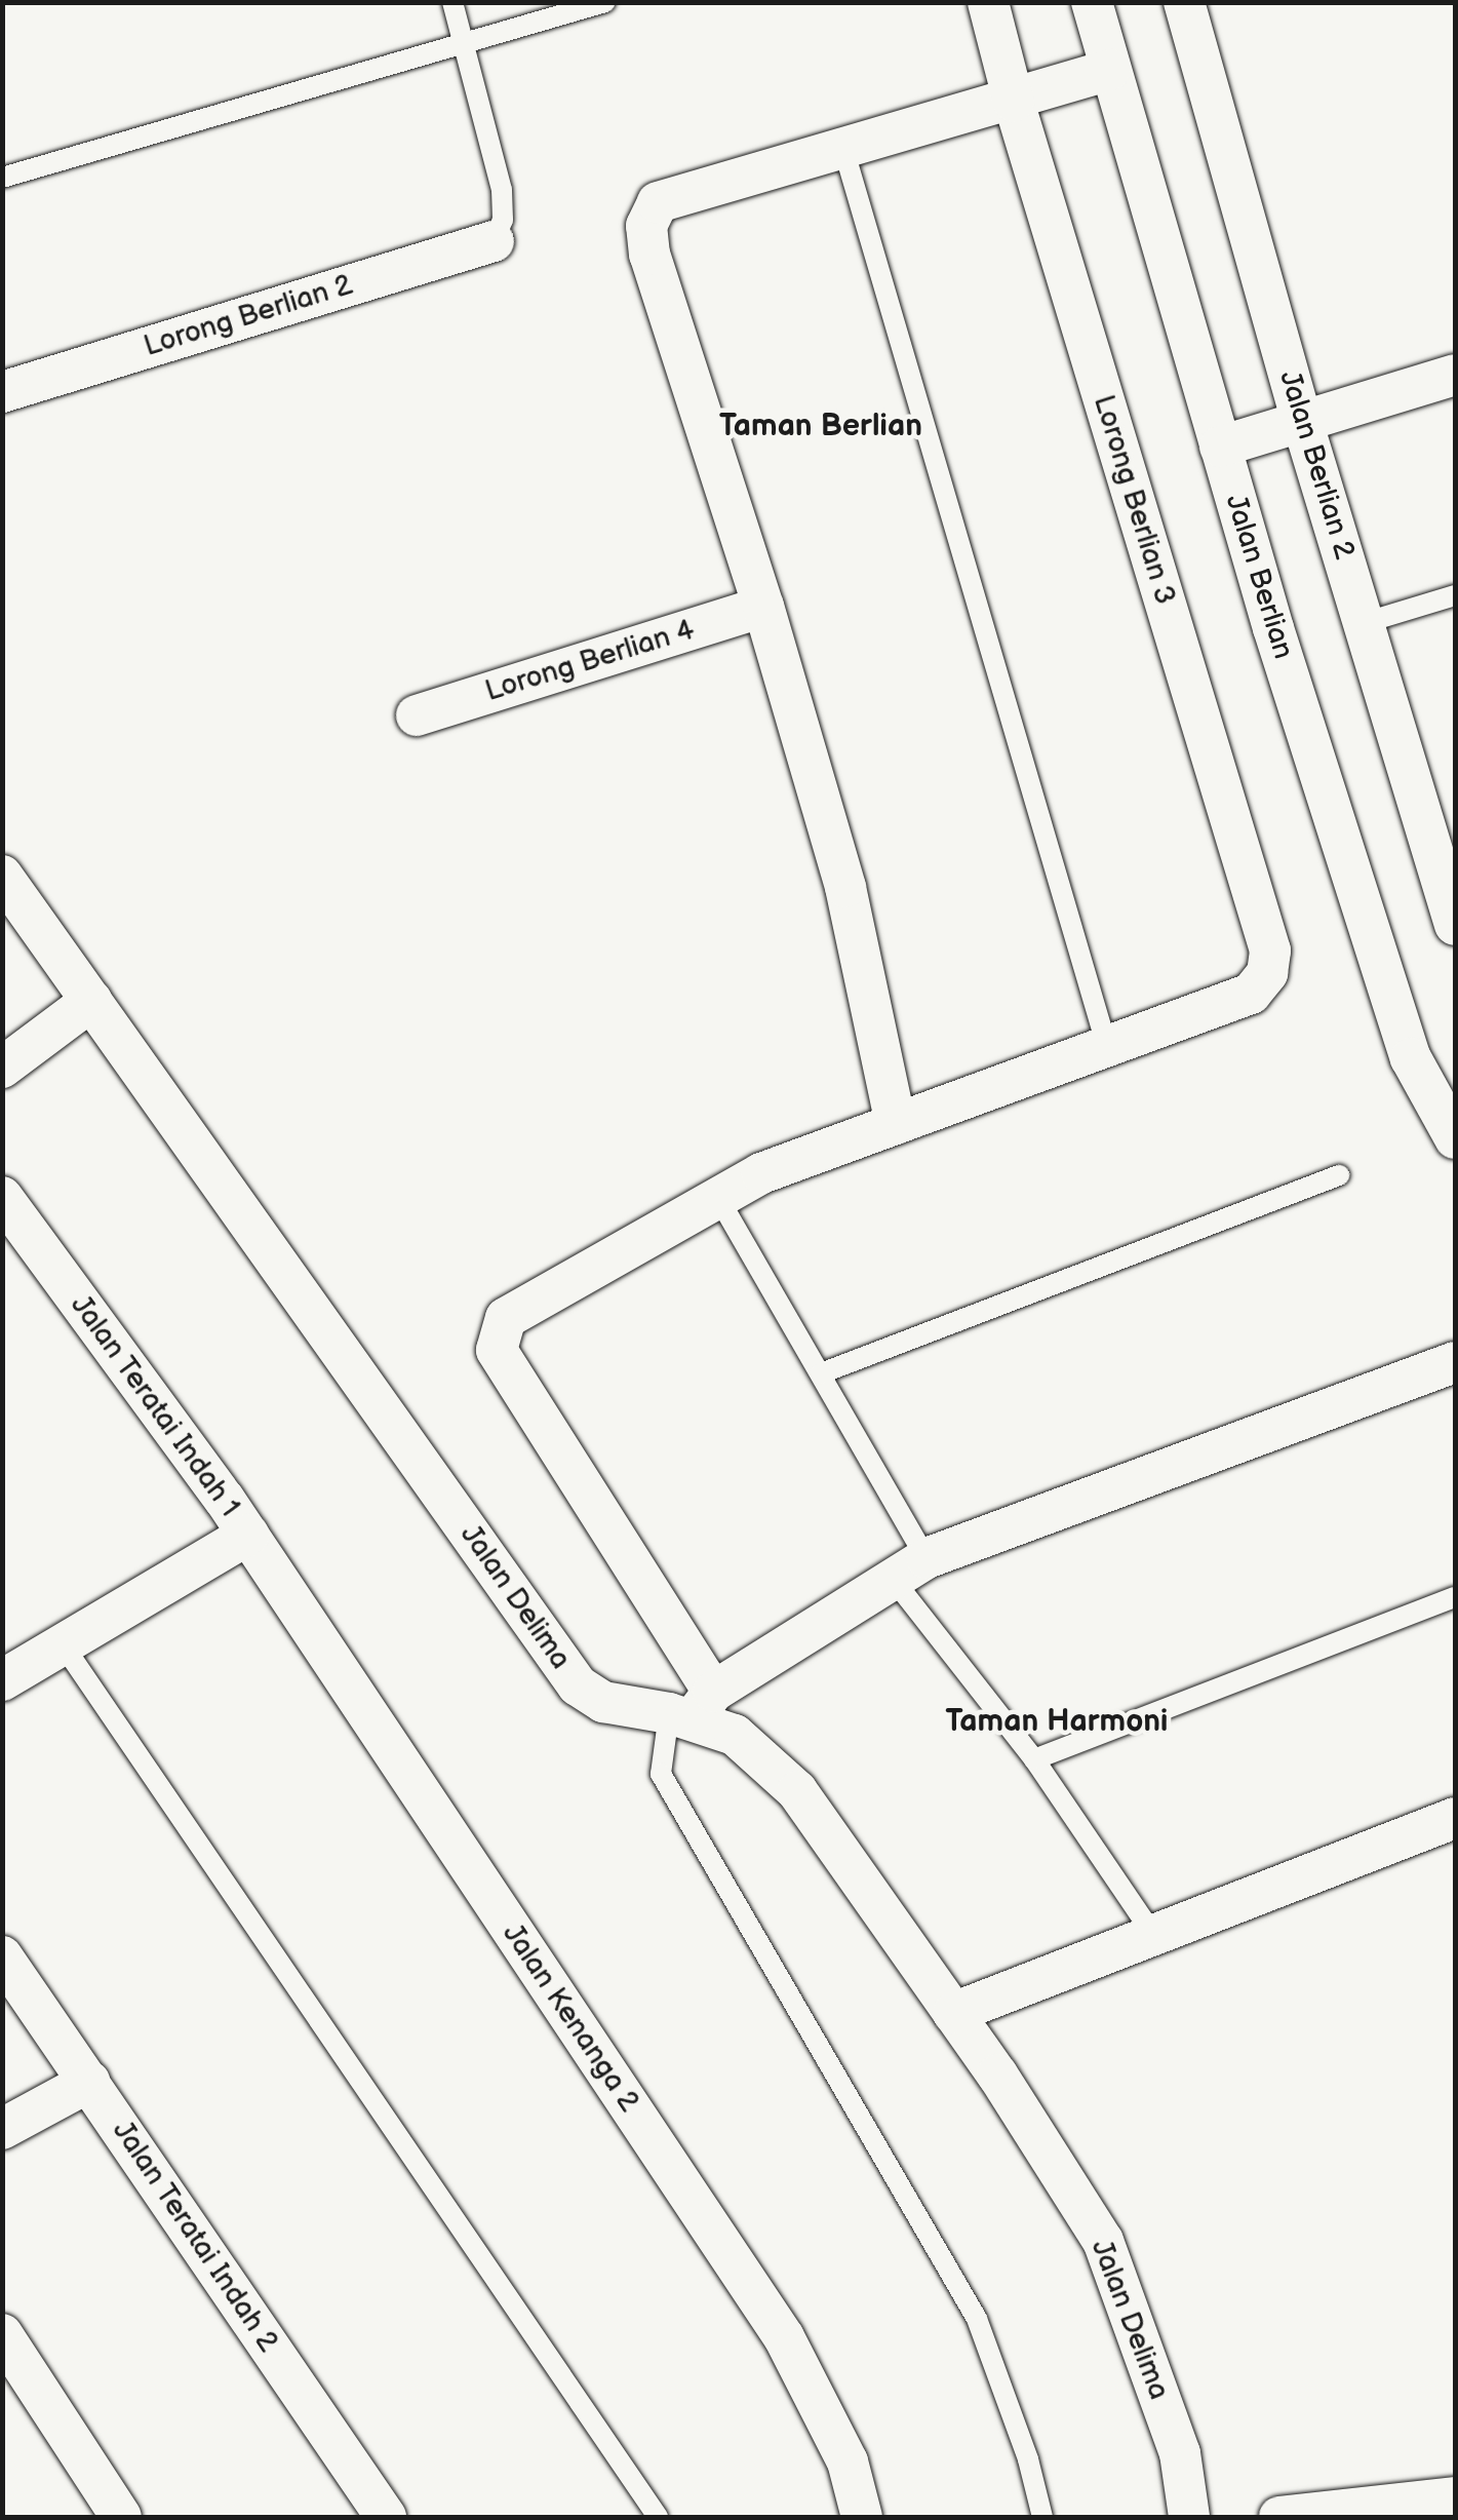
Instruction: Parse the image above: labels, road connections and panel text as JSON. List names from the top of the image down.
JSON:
{
  "streets": {
    "street": [
      "Lorong Berlian 2",
      "Jalan Berlian 2",
      "Lorong Berlian 3",
      "Jalan Berlian",
      "Lorong Berlian 4",
      "Jalan Teratai Indah 1",
      "Jalan Delima",
      "Jalan Kenanga 2",
      "Jalan Teratai Indah 2"
    ]
  },
  "crossings": [
    ["Jalan Teratai Indah 1", "Jalan Kenanga 2"]
  ],
  "districts": ["Taman Berlian", "Taman Harmoni"]
}
